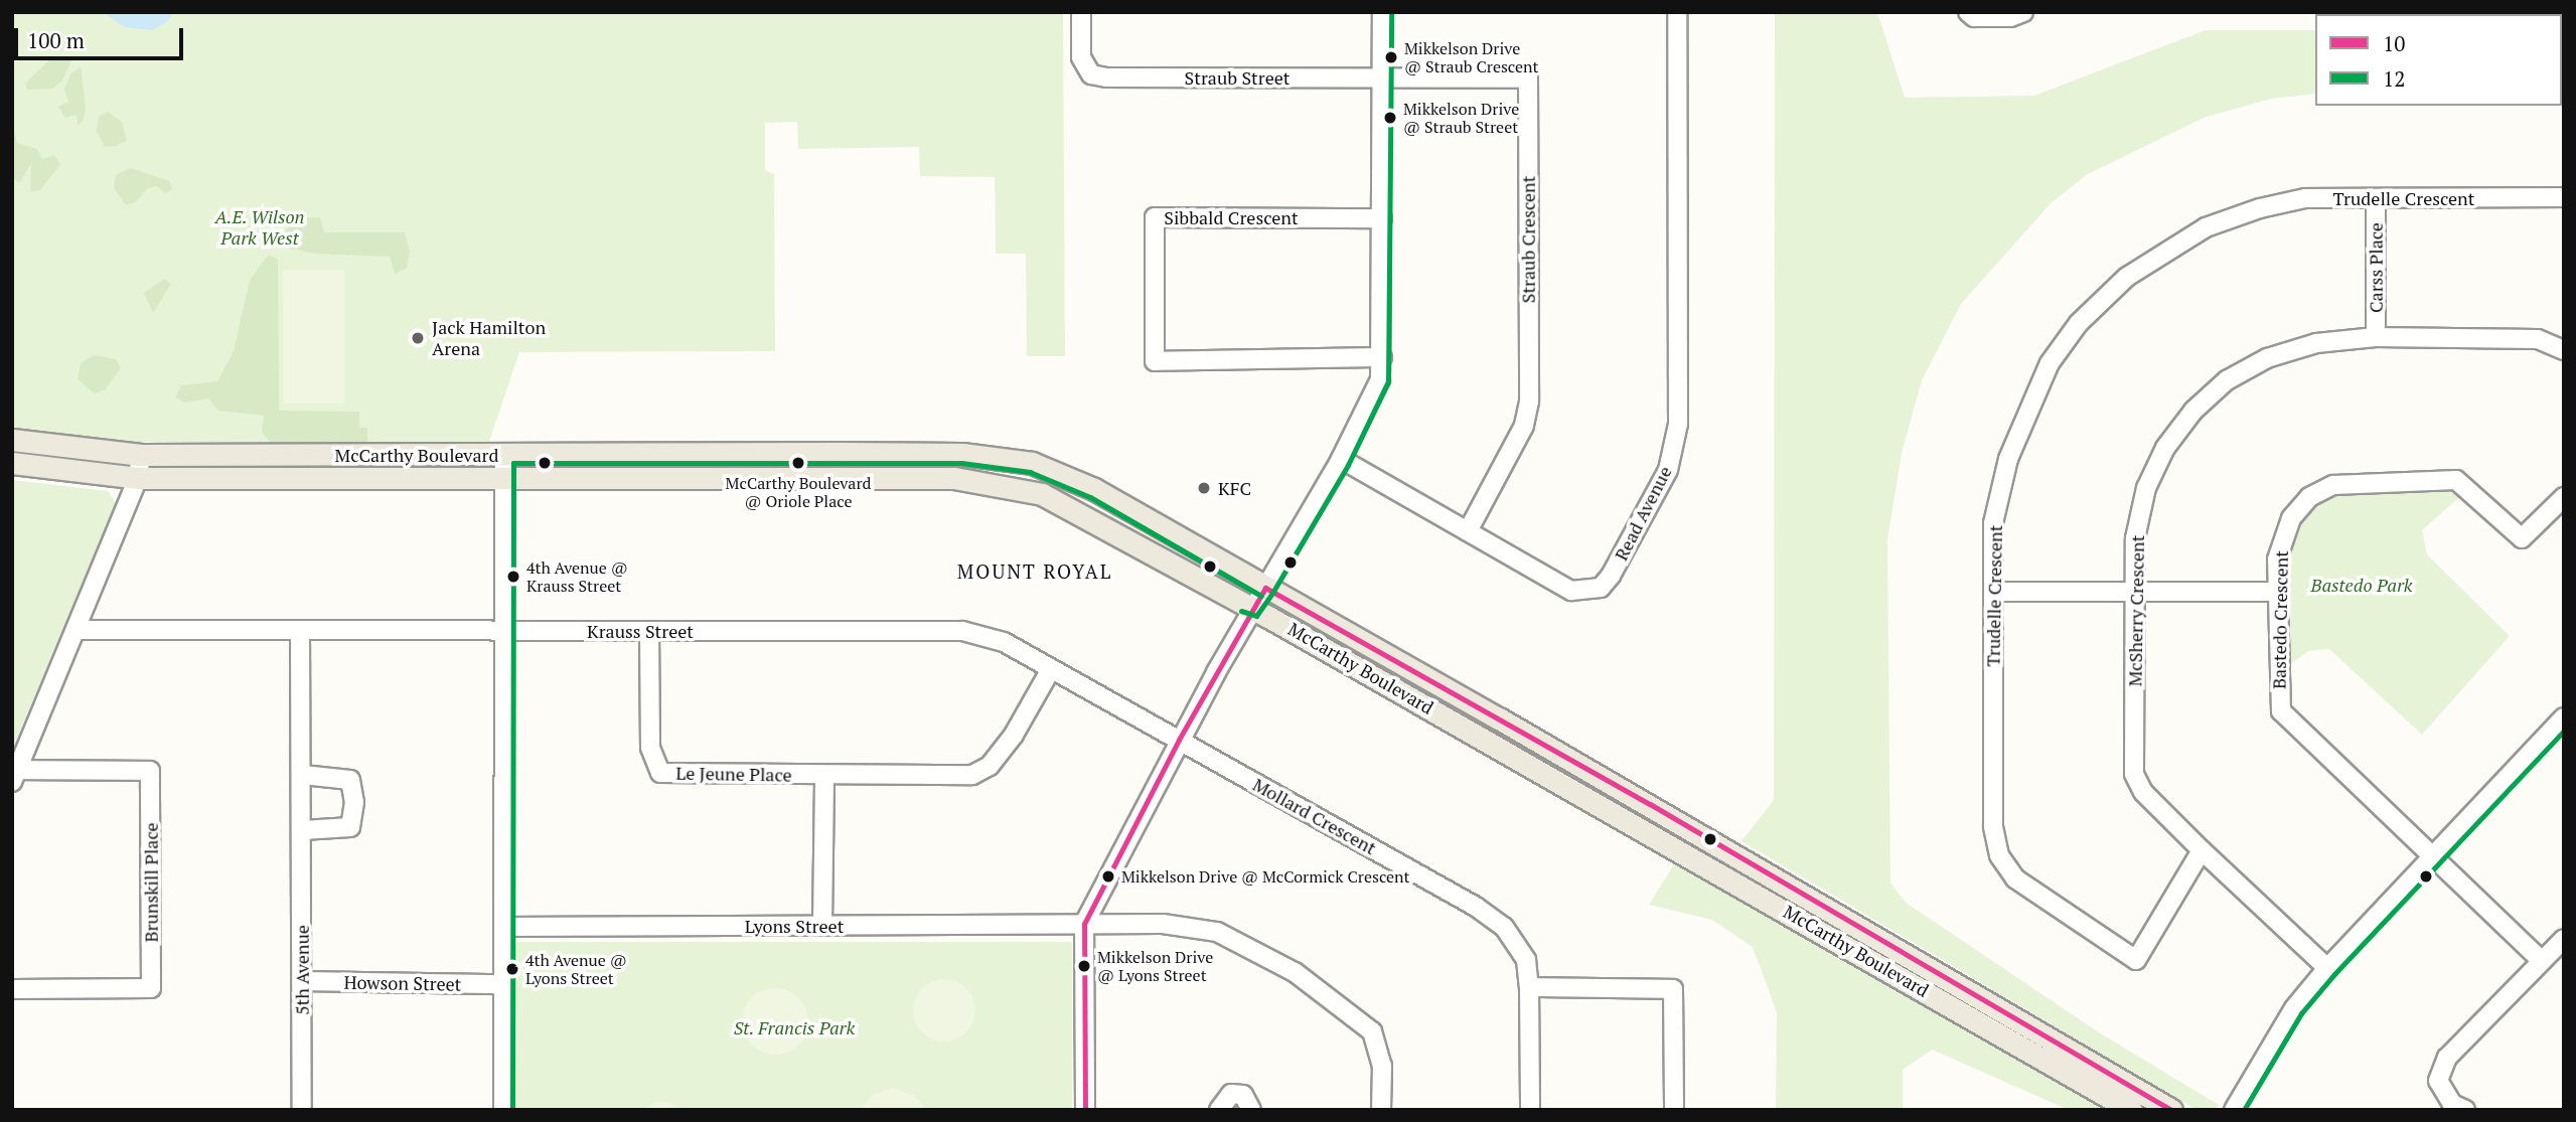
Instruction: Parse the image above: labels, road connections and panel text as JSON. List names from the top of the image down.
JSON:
{
  "streets": {
    "main road": ["McCarthy Boulevard"],
    "street": [
      "Straub Street",
      "Trudelle Crescent",
      "Sibbald Crescent",
      "Straub Crescent",
      "Carss Place",
      "Read Avenue",
      "McSherry Crescent",
      "Bastedo Crescent",
      "Krauss Street",
      "Le Jeune Place",
      "Mollard Crescent",
      "Brunskill Place",
      "Lyons Street",
      "5th Avenue",
      "Howson Street"
    ]
  },
  "crossings": [
    ["Straub Street", "Straub Crescent"],
    ["Trudelle Crescent", "Carss Place"],
    ["Trudelle Crescent", "McSherry Crescent"],
    ["Straub Crescent", "Read Avenue"],
    ["Carss Place", "McSherry Crescent"],
    ["McCarthy Boulevard", "Brunskill Place"],
    ["Krauss Street", "Le Jeune Place"],
    ["Krauss Street", "Mollard Crescent"],
    ["Krauss Street", "Brunskill Place"],
    ["Krauss Street", "5th Avenue"],
    ["5th Avenue", "Howson Street"]
  ],
  "districts": ["MOUNT ROYAL"],
  "parks": ["A.E. Wilson Park West", "Bastedo Park", "St. Francis Park"],
  "places": [
    "Mikkelson Drive @ Straub Crescent",
    "Mikkelson Drive @ Straub Street",
    "Jack Hamilton Arena",
    "McCarthy Boulevard @ Oriole Place",
    "KFC",
    "4th Avenue @ Krauss Street",
    "Mikkelson Drive @ McCormick Crescent",
    "Mikkelson Drive @ Lyons Street",
    "4th Avenue @ Lyons Street"
  ],
  "lines": ["transit line 12", "transit line 10"],
  "legend": ["10", "12"],
  "scale_bar": "100 m"
}
